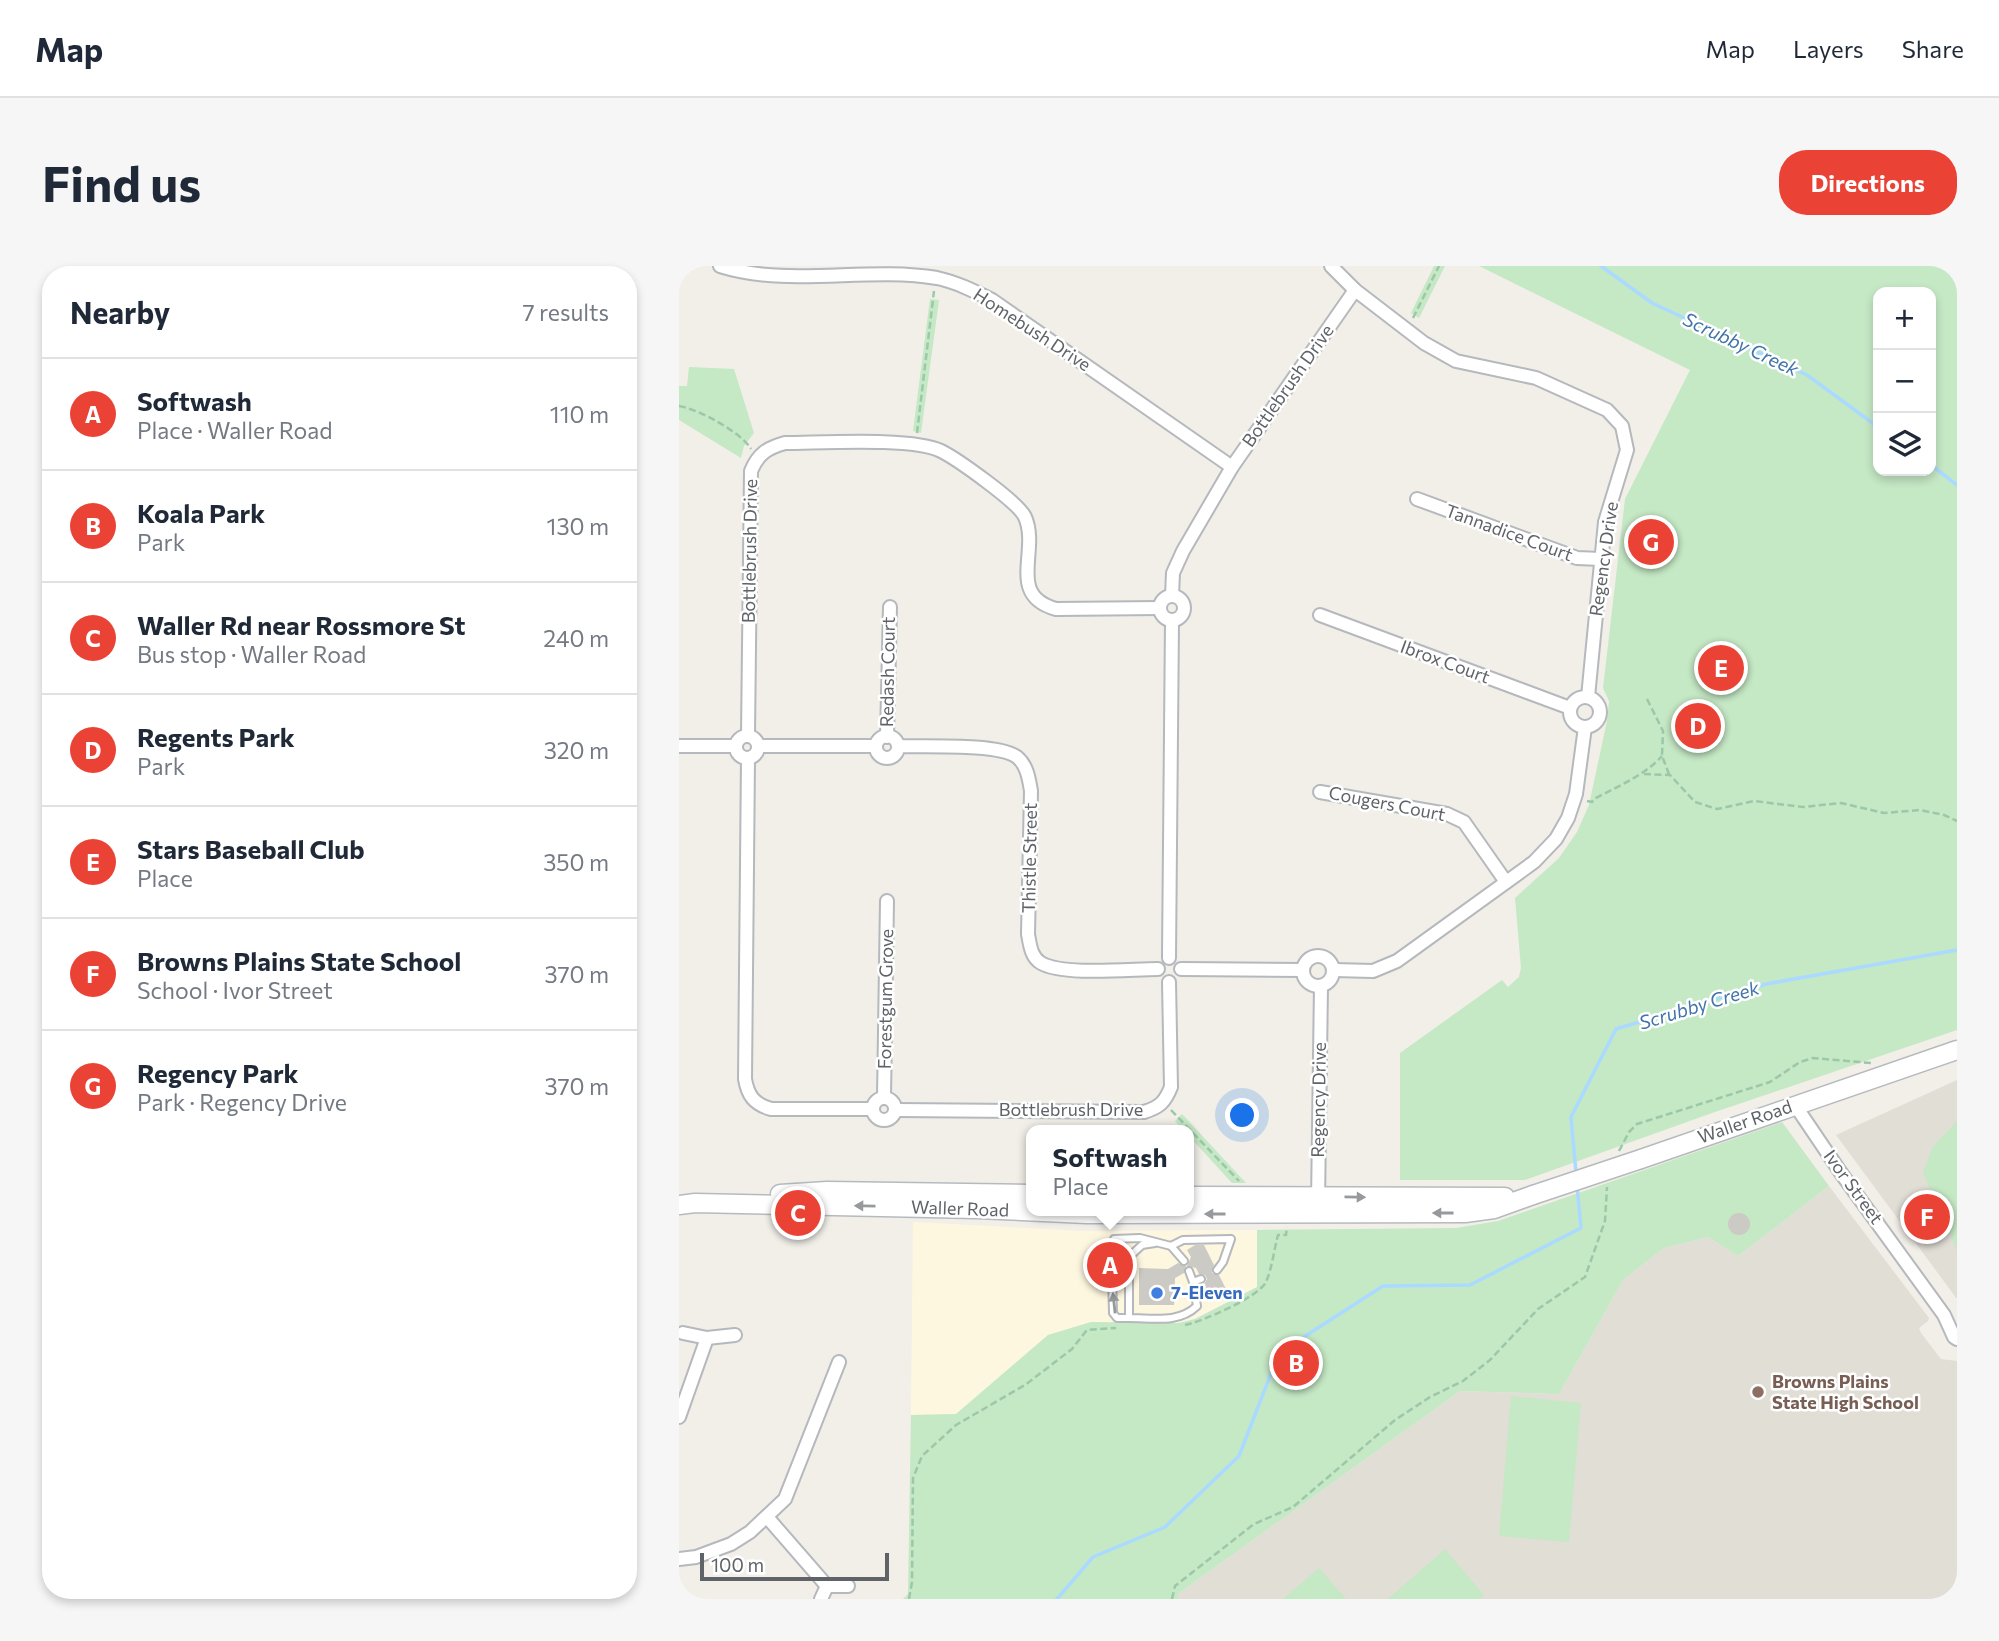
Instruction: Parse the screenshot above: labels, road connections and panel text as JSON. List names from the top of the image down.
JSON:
{
  "streets": {
    "street": [
      "Homebush Drive",
      "Bottlebrush Drive",
      "Tannadice Court",
      "Regency Drive",
      "Ibrox Court",
      "Redash Court",
      "Cougers Court",
      "Thistle Street",
      "Forestgum Grove",
      "Waller Road",
      "Ivor Street"
    ]
  },
  "crossings": [
    ["Homebush Drive", "Bottlebrush Drive"],
    ["Bottlebrush Drive", "Regency Drive"],
    ["Bottlebrush Drive", "Thistle Street"],
    ["Bottlebrush Drive", "Forestgum Grove"],
    ["Tannadice Court", "Regency Drive"],
    ["Regency Drive", "Ibrox Court"],
    ["Regency Drive", "Waller Road"],
    ["Redash Court", "Thistle Street"],
    ["Waller Road", "Ivor Street"]
  ],
  "water": ["Scrubby Creek"],
  "places": ["7-Eleven", "Browns Plains State High School"],
  "scale_bar": "100 m",
  "page": {
    "header": "Map",
    "nav": ["Map", "Layers", "Share"],
    "buttons": "Directions",
    "title": "Find us",
    "heading": ["Nearby", "7 results"],
    "map_buttons": ["+", "−"],
    "list": [
      {
        "mark": "A",
        "name": "Softwash",
        "note": "Place · Waller Road",
        "value": "110 m"
      },
      {
        "mark": "B",
        "name": "Koala Park",
        "note": "Park",
        "value": "130 m"
      },
      {
        "mark": "C",
        "name": "Waller Rd near Rossmore St",
        "note": "Bus stop · Waller Road",
        "value": "240 m"
      },
      {
        "mark": "D",
        "name": "Regents Park",
        "note": "Park",
        "value": "320 m"
      },
      {
        "mark": "E",
        "name": "Stars Baseball Club",
        "note": "Place",
        "value": "350 m"
      },
      {
        "mark": "F",
        "name": "Browns Plains State School",
        "note": "School · Ivor Street",
        "value": "370 m"
      },
      {
        "mark": "G",
        "name": "Regency Park",
        "note": "Park · Regency Drive",
        "value": "370 m"
      }
    ],
    "pins": [
      "G",
      "E",
      "D",
      "C",
      "F",
      "A",
      "B"
    ],
    "popup": ["Softwash", "Place"],
    "scale": "100 m"
  }
}
